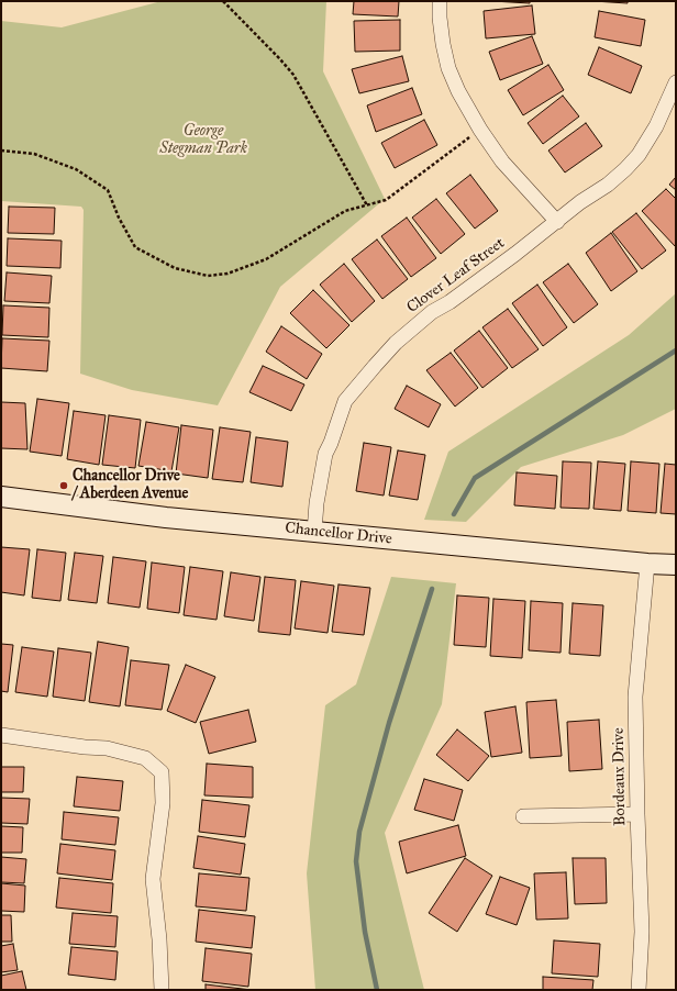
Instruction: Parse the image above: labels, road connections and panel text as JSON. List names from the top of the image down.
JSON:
{
  "streets": {
    "street": ["Clover Leaf Street", "Chancellor Drive", "Bordeaux Drive"]
  },
  "crossings": [
    ["Clover Leaf Street", "Chancellor Drive"],
    ["Chancellor Drive", "Bordeaux Drive"]
  ],
  "parks": ["George Stegman Park"],
  "places": ["Chancellor Drive / Aberdeen Avenue"]
}
